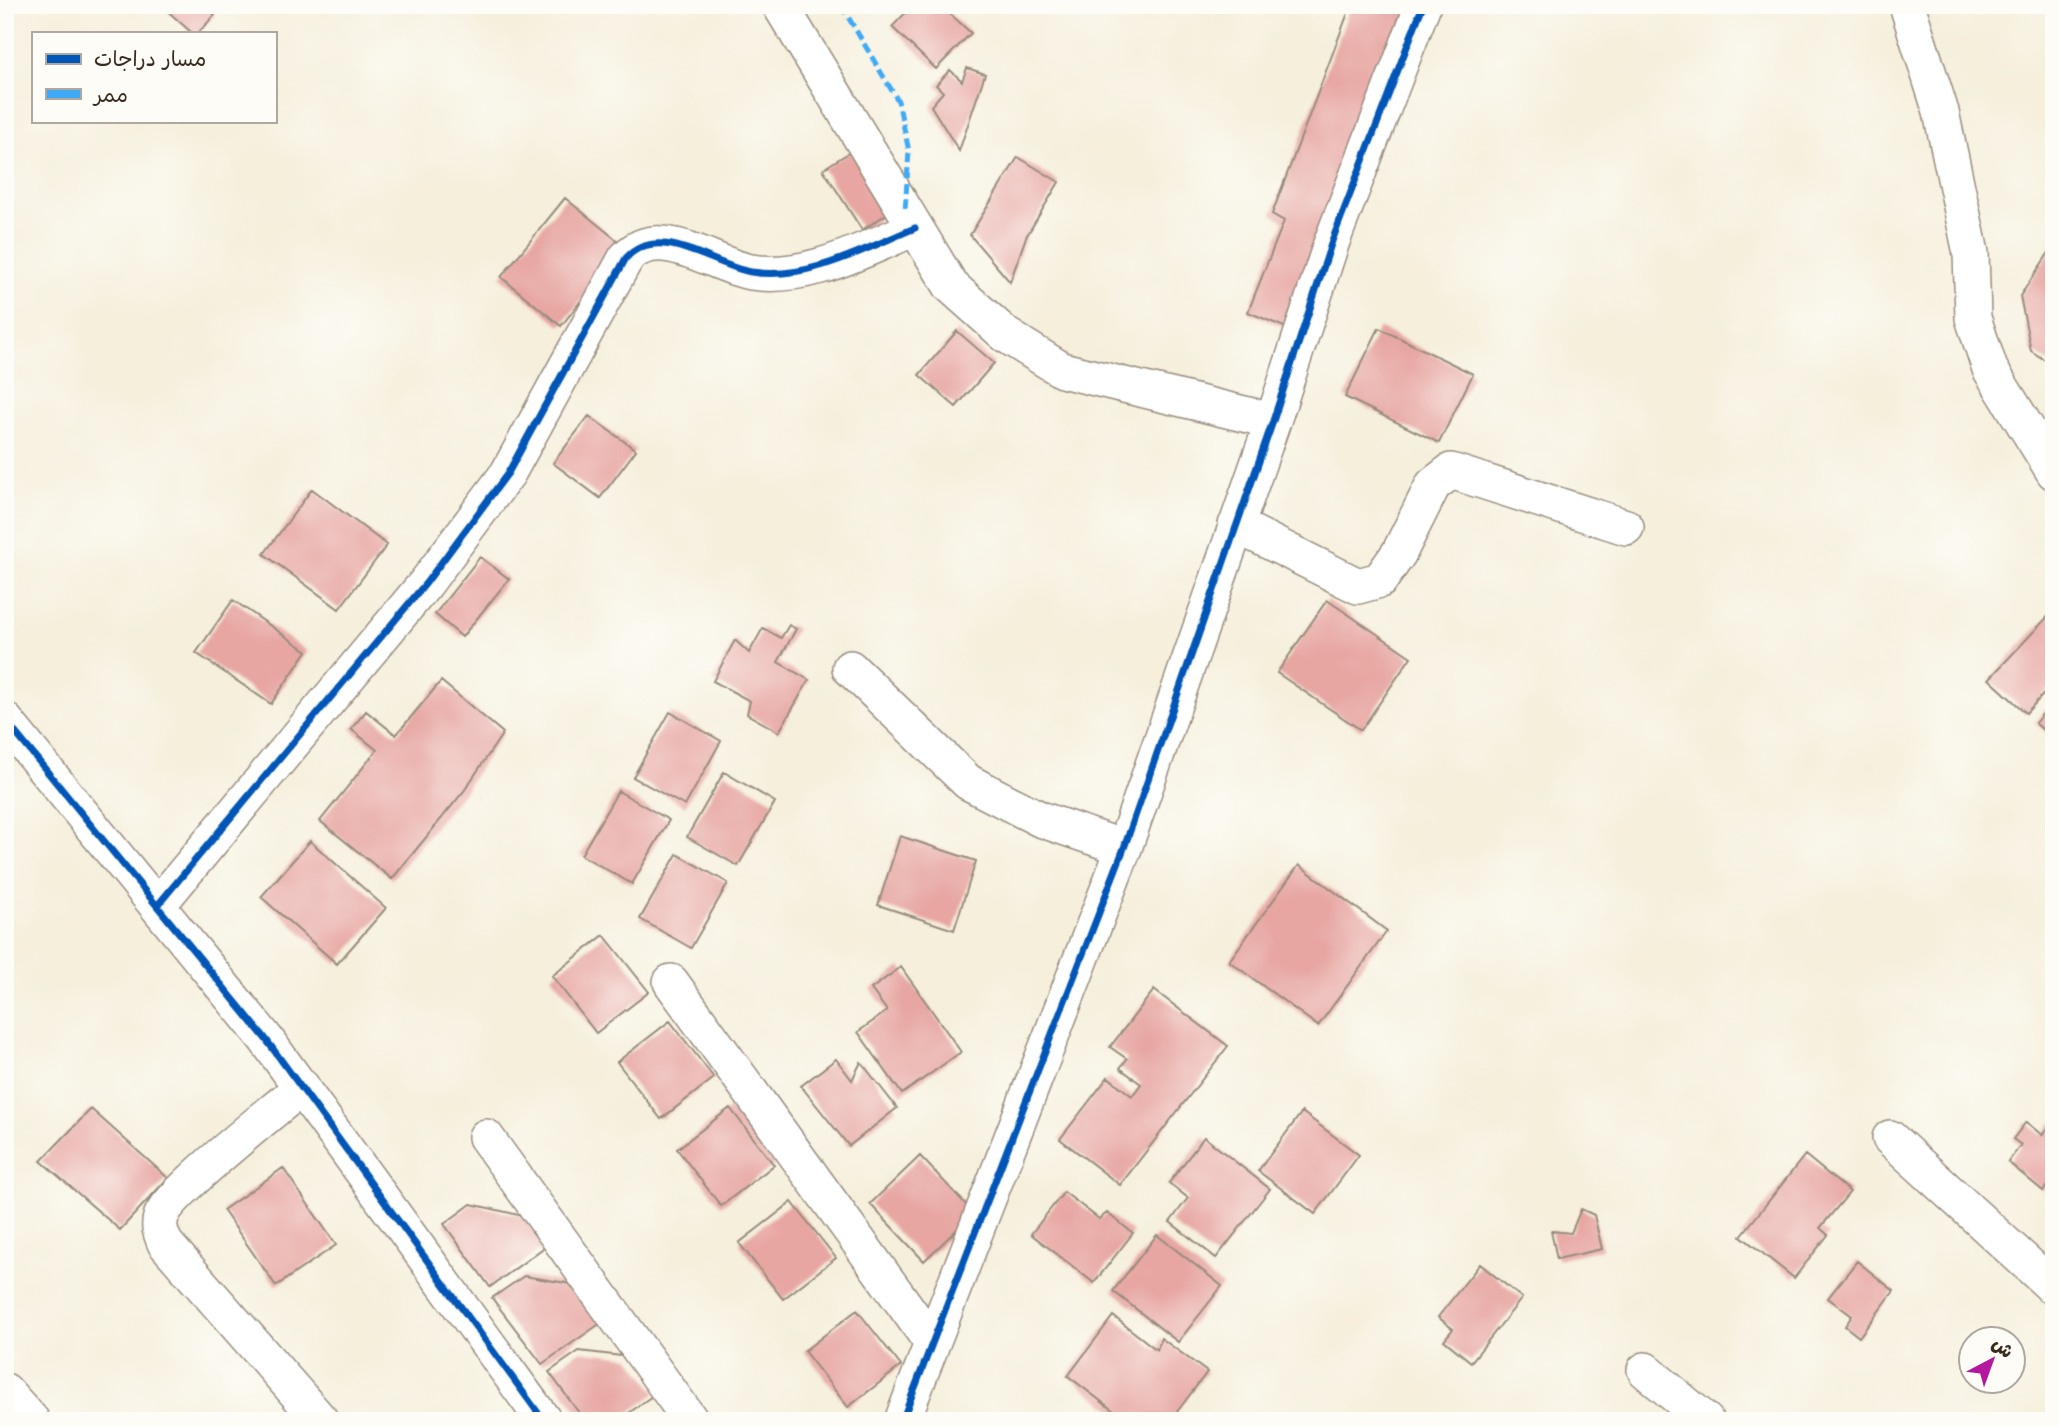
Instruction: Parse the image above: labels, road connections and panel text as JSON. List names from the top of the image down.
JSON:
{
  "legend": ["مسار دراجات", "ممر"],
  "north": "top right"
}
